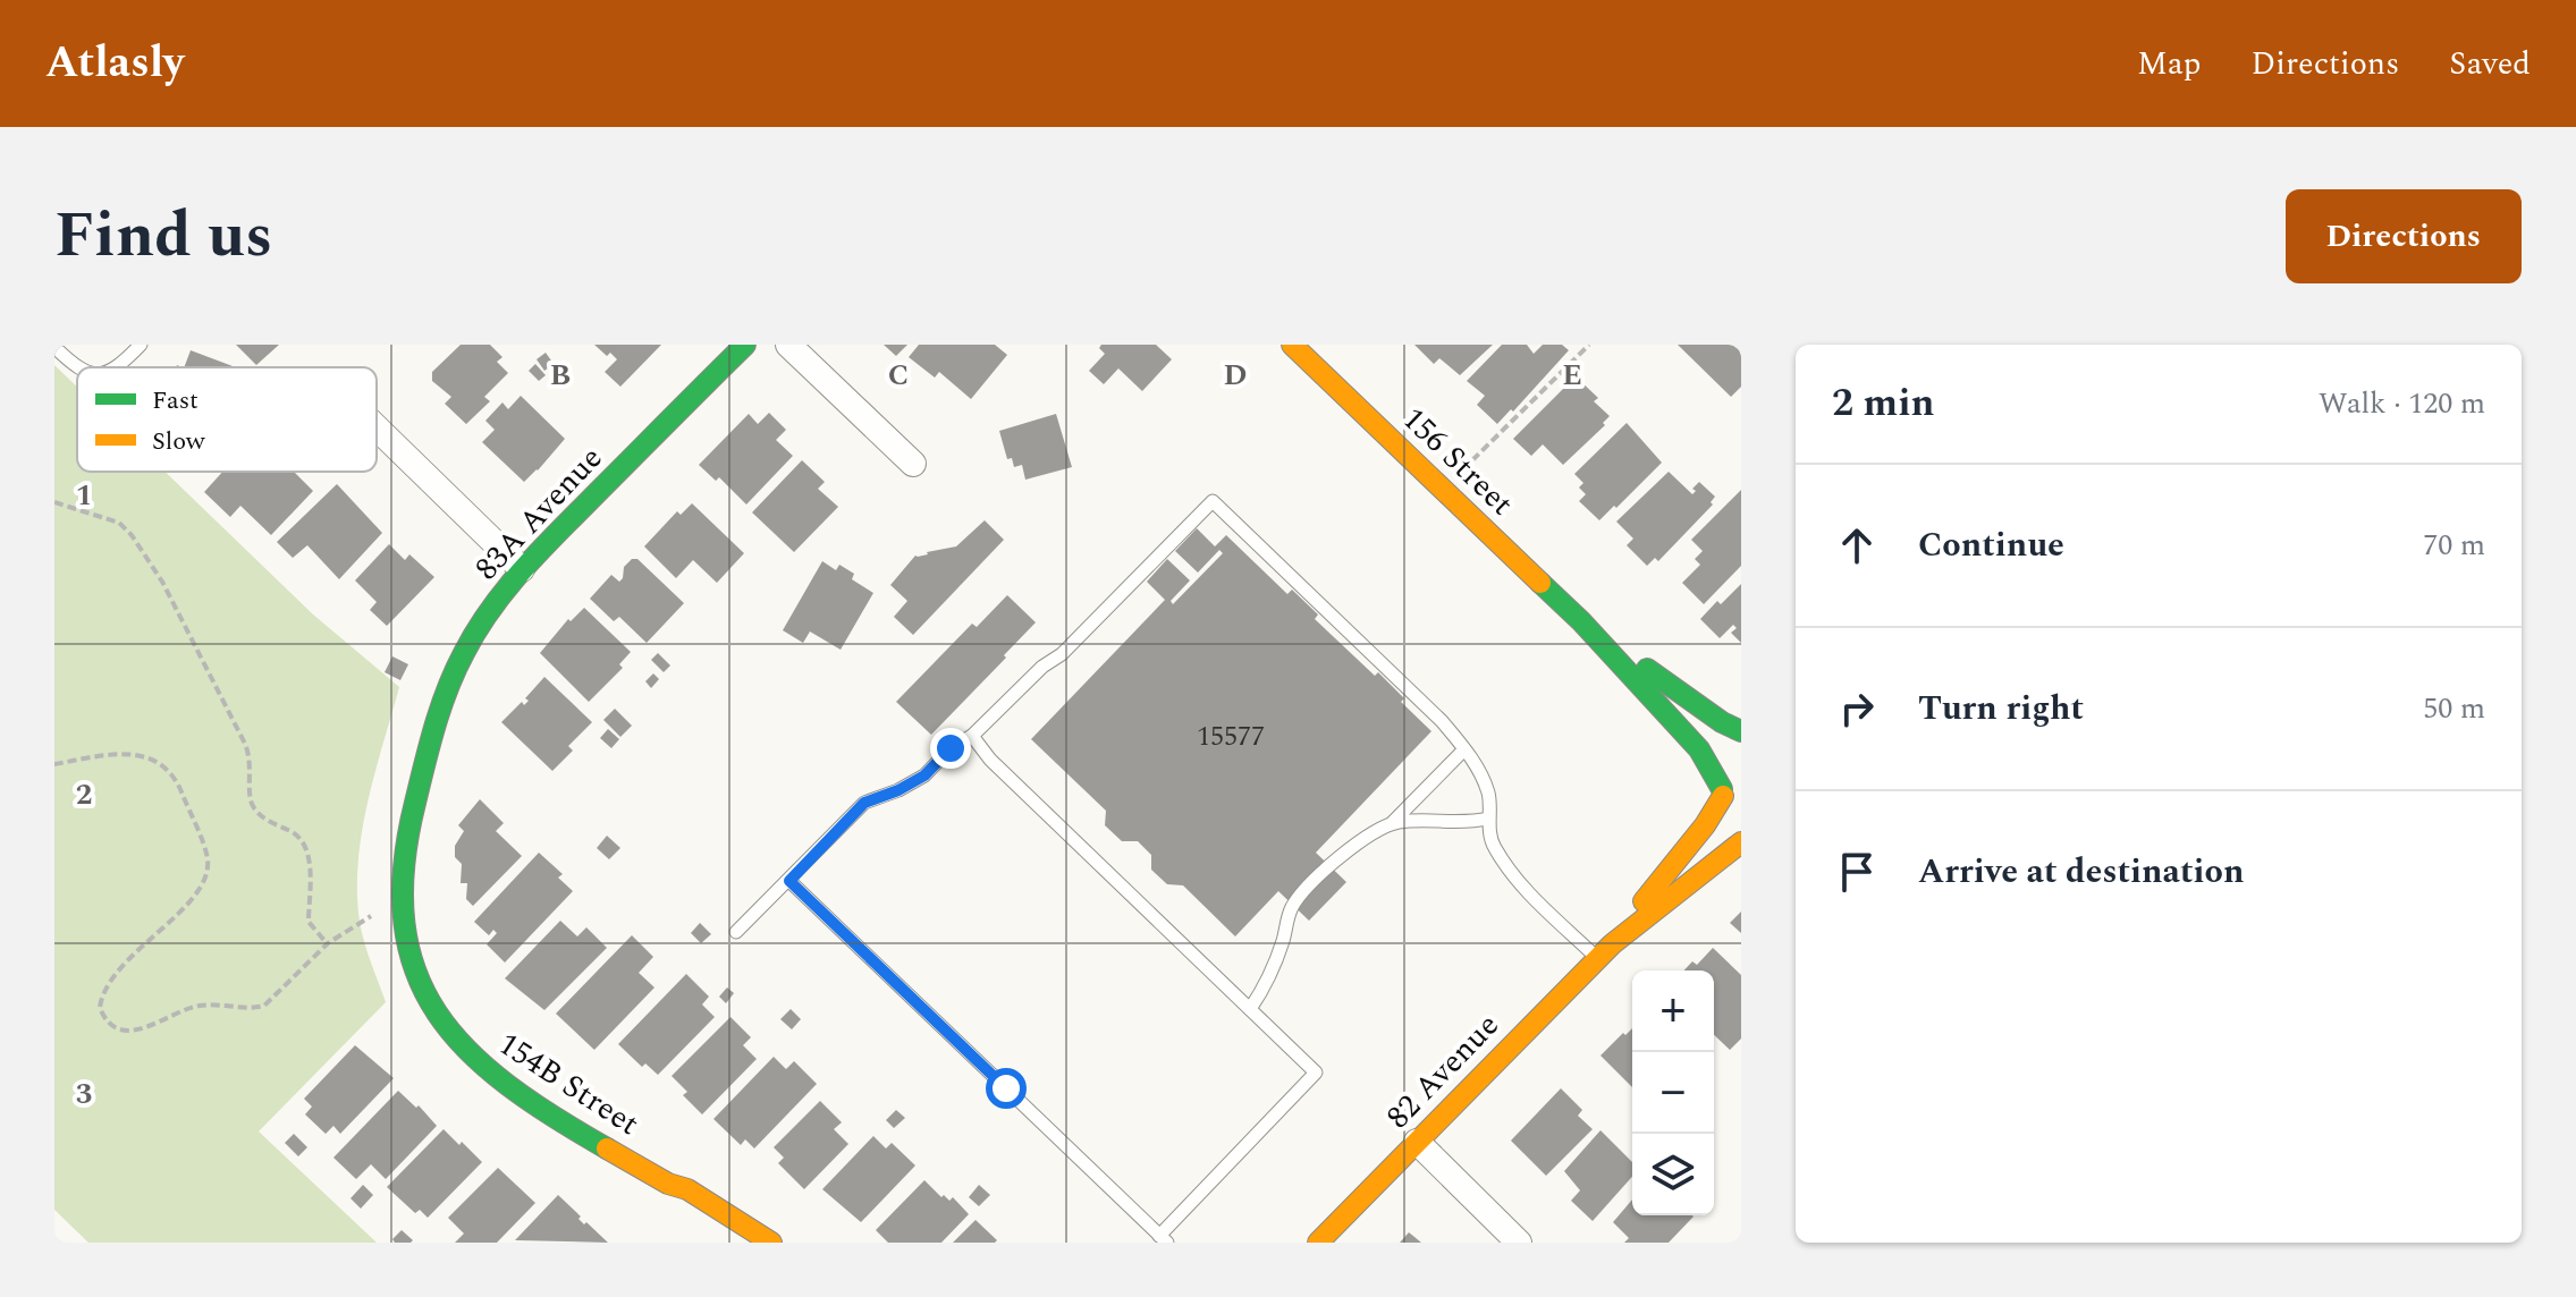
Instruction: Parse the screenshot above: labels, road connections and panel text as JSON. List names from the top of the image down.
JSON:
{
  "streets": {
    "street": [
      "156 Street",
      "83A Avenue",
      "82 Avenue",
      "154B Street"
    ]
  },
  "crossings": [
    ["156 Street", "82 Avenue"],
    ["83A Avenue", "154B Street"]
  ],
  "house_numbers": ["15577"],
  "legend": ["Fast", "Slow"],
  "page": {
    "header": "Atlasly",
    "nav": ["Map", "Directions", "Saved"],
    "title": "Find us",
    "buttons": "Directions",
    "heading": ["2 min", "Walk · 120 m"],
    "list": [
      ["Continue", "70 m"],
      ["Turn right", "50 m"],
      "Arrive at destination"
    ],
    "map_buttons": ["+", "−"]
  },
  "grid": {
    "columns": [
      "B",
      "C",
      "D",
      "E"
    ],
    "rows": ["1", "2", "3"]
  }
}
